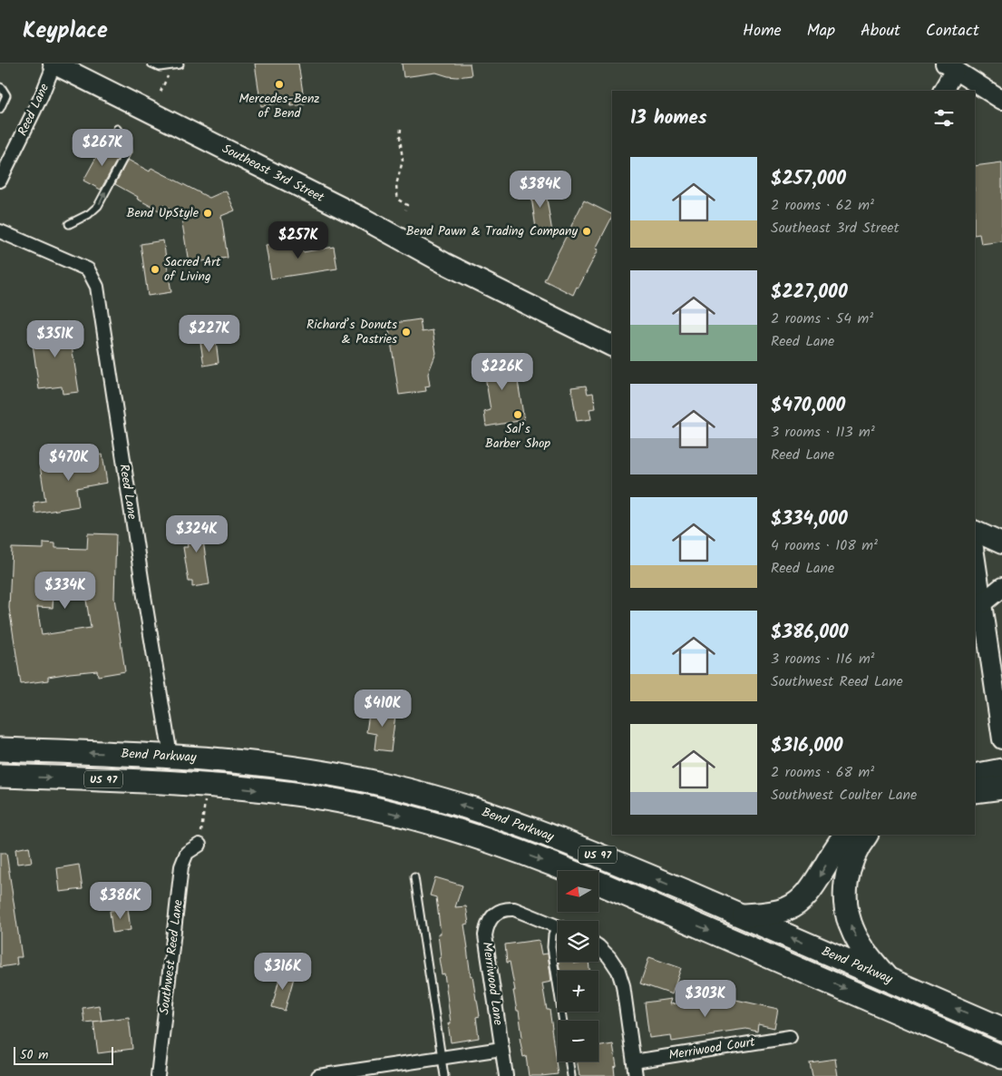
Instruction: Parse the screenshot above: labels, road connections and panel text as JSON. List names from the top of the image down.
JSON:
{
  "streets": {
    "highway": ["Bend Parkway", "US 97"],
    "main road": ["Southeast 3rd Street"],
    "street": [
      "Reed Lane",
      "Southwest Reed Lane",
      "Merriwood Lane",
      "Merriwood Court"
    ]
  },
  "crossings": [
    ["Reed Lane", "Southeast 3rd Street"],
    ["Reed Lane", "Bend Parkway"]
  ],
  "places": [
    "Mercedes-Benz of Bend",
    "Bend UpStyle",
    "Bend Pawn & Trading Company",
    "Sacred Art of Living",
    "Richard’s Donuts & Pastries",
    "Sal’s Barber Shop"
  ],
  "scale_bar": "50 m",
  "north": "left",
  "page": {
    "header": "Keyplace",
    "nav": [
      "Home",
      "Map",
      "About",
      "Contact"
    ],
    "heading": "13 homes",
    "price": [
      "$267K",
      "$384K",
      "$257K",
      "$227K",
      "$351K",
      "$226K",
      "$470K",
      "$324K",
      "$334K",
      "$410K",
      "$386K",
      "$316K",
      "$303K"
    ],
    "list": [
      {
        "name": "$257,000",
        "note": "2 rooms · 62 m² · Southeast 3rd Street"
      },
      {
        "name": "$227,000",
        "note": "2 rooms · 54 m² · Reed Lane"
      },
      {
        "name": "$470,000",
        "note": "3 rooms · 113 m² · Reed Lane"
      },
      {
        "name": "$334,000",
        "note": "4 rooms · 108 m² · Reed Lane"
      },
      {
        "name": "$386,000",
        "note": "3 rooms · 116 m² · Southwest Reed Lane"
      },
      {
        "name": "$316,000",
        "note": "2 rooms · 68 m² · Southwest Coulter Lane"
      }
    ],
    "map_buttons": ["+", "−"],
    "scale": "50 m"
  }
}
